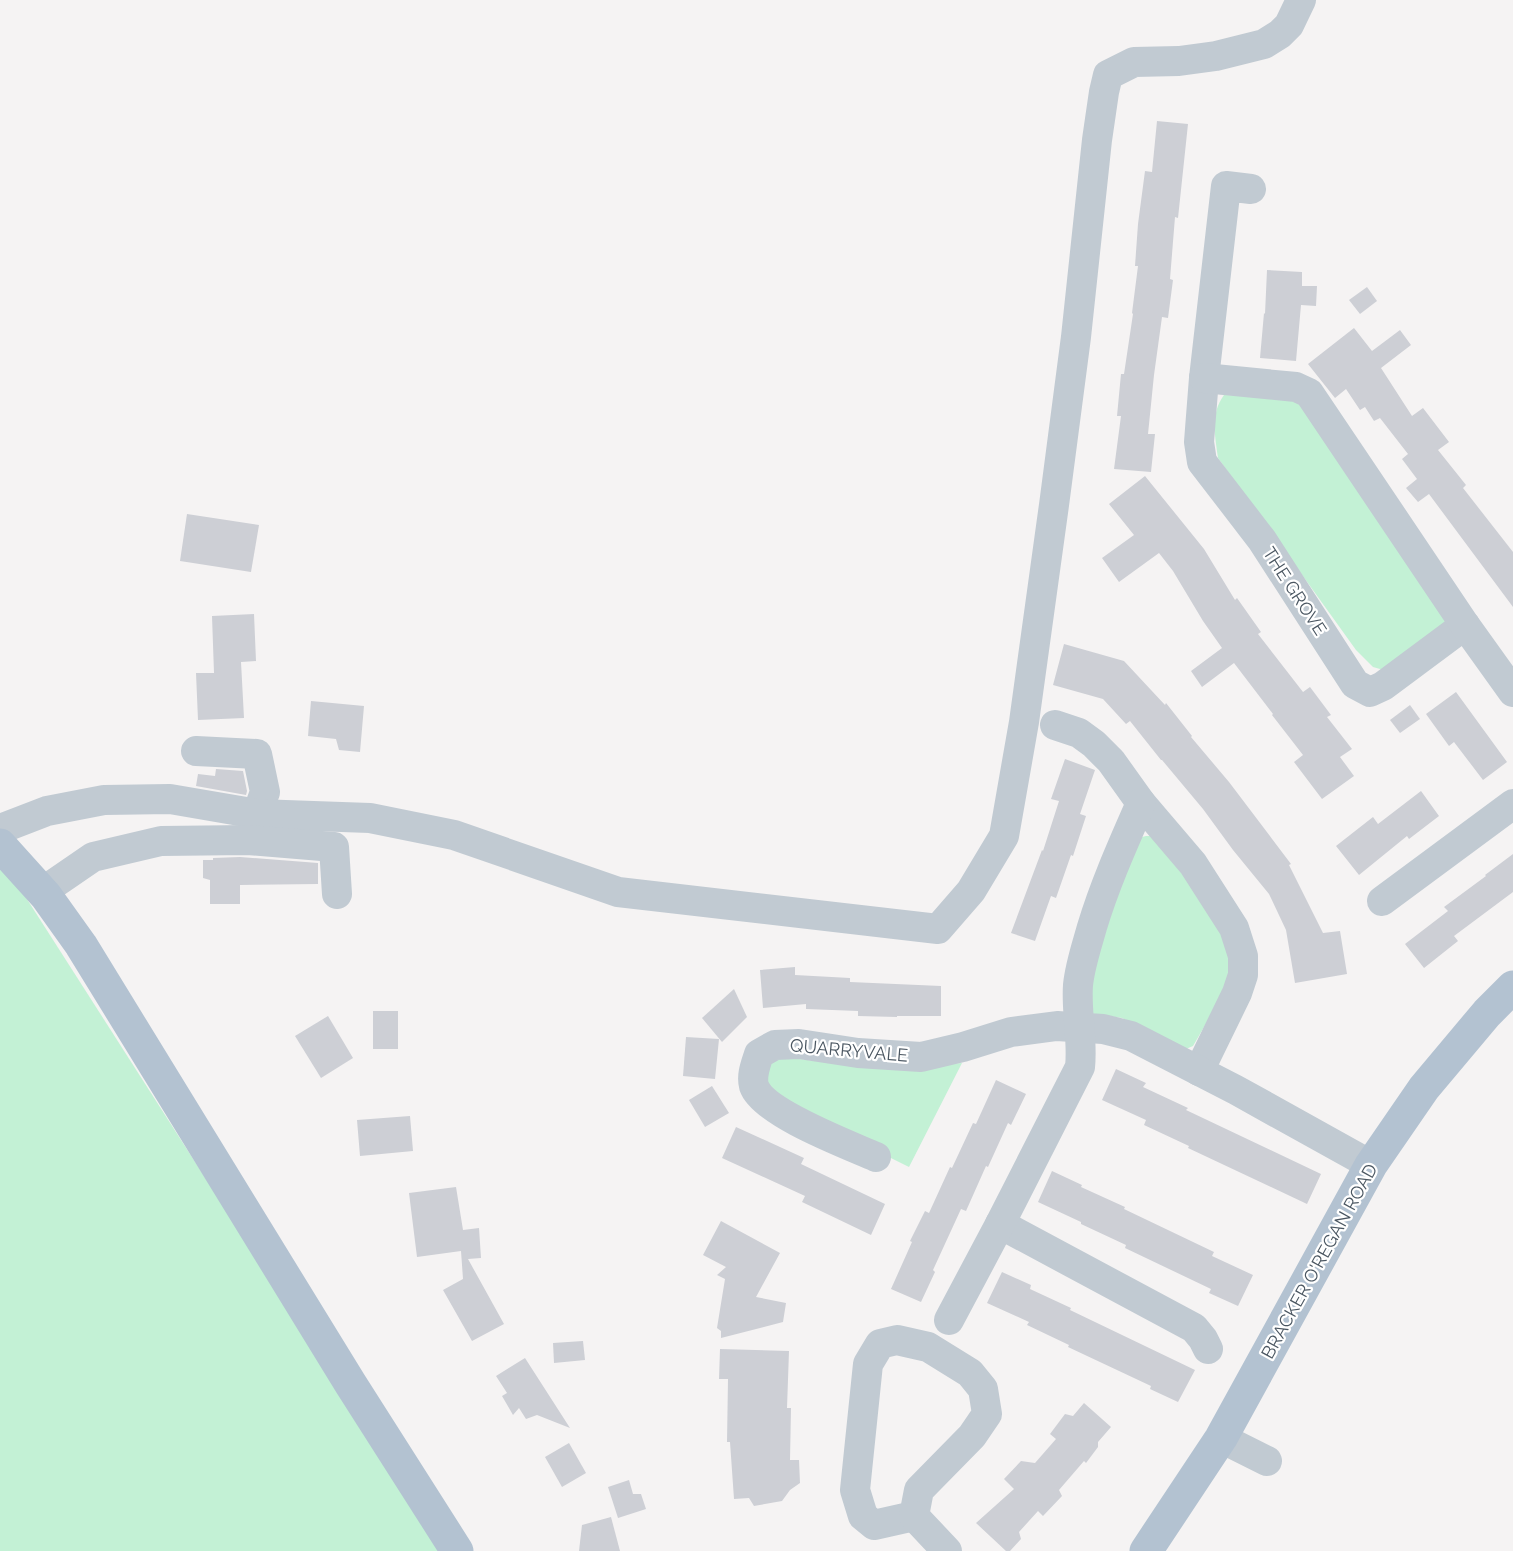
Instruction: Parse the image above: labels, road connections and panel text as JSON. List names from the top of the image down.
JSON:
{
  "streets": {
    "main road": ["BRACKER O'REGAN ROAD"],
    "street": ["THE GROVE", "QUARRYVALE"]
  },
  "crossings": [
    ["QUARRYVALE", "BRACKER O'REGAN ROAD"]
  ]
}
